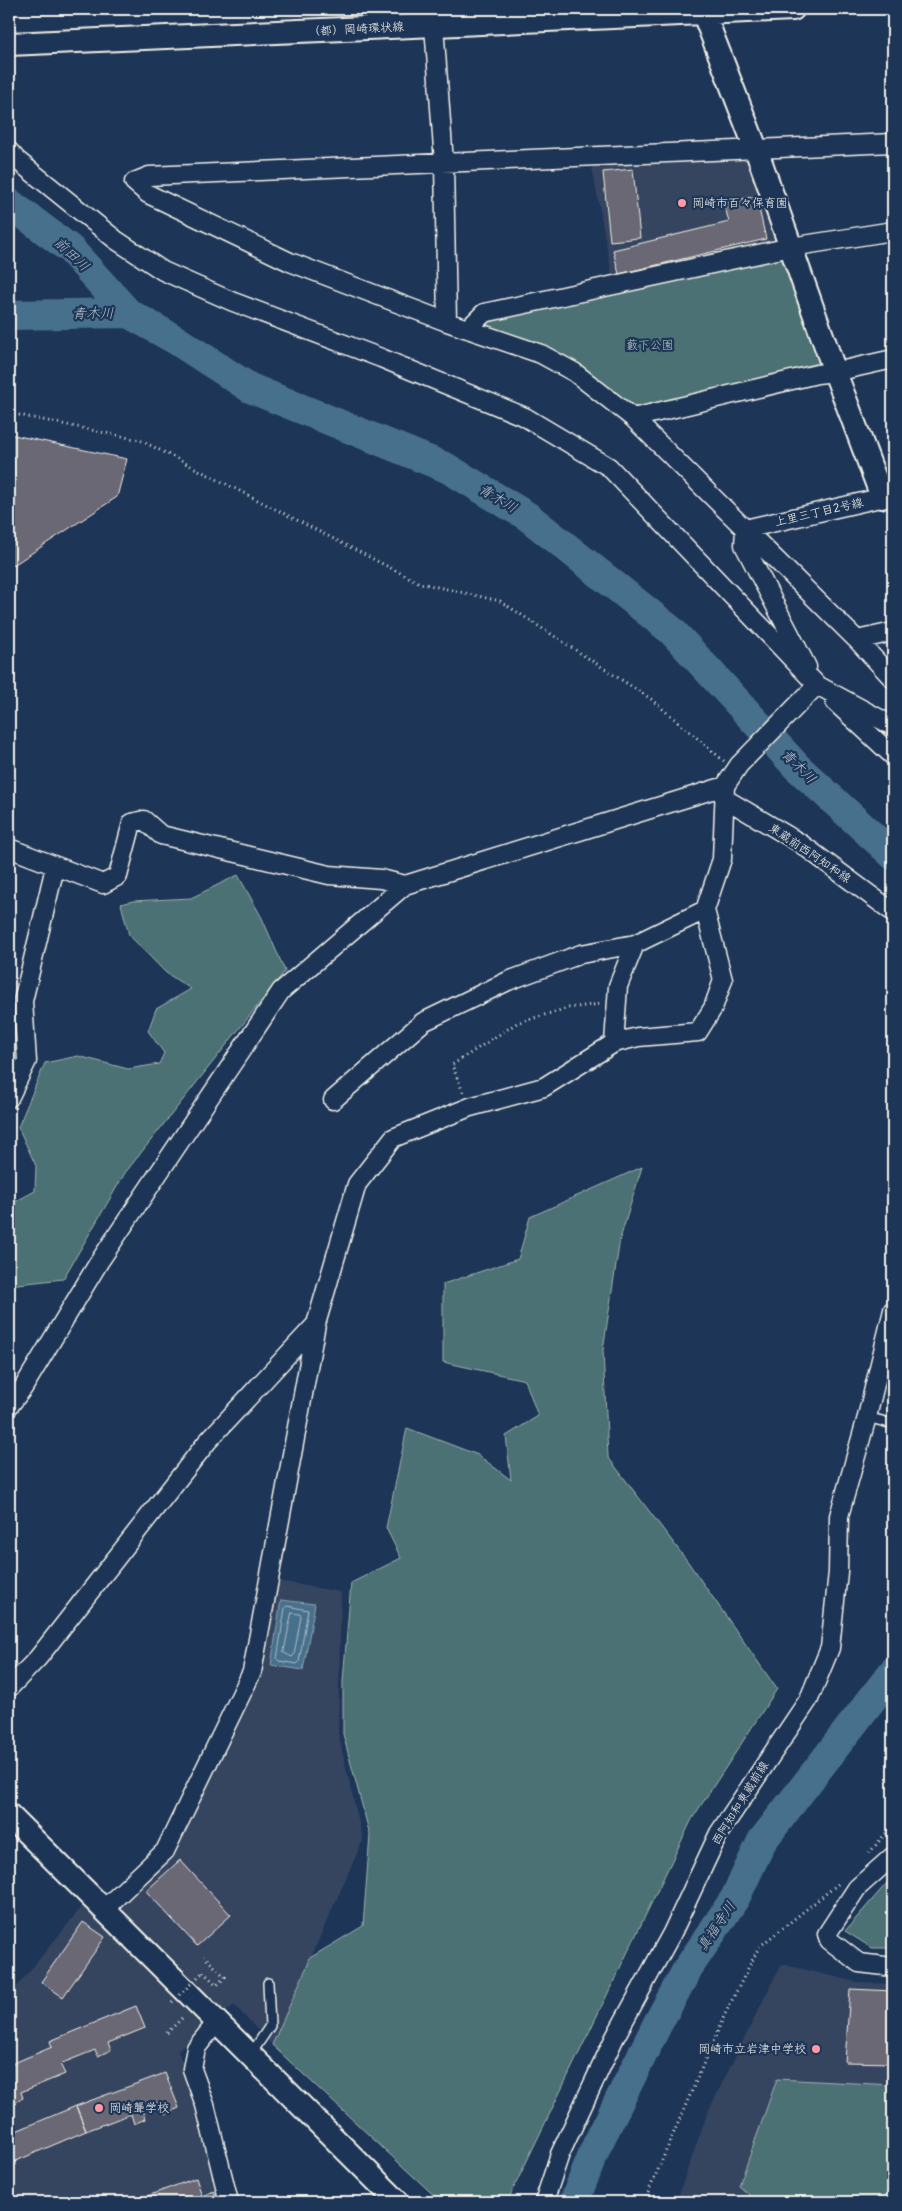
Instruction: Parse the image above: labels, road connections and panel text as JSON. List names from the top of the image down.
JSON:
{
  "streets": {
    "street": [
      "（都）岡崎環状線",
      "上里三丁目2号線",
      "東蔵前西阿知和線",
      "西阿知和東蔵前線"
    ]
  },
  "water": ["前田川", "青木川", "真福寺川"],
  "parks": ["藪下公園"],
  "places": ["岡崎市百々保育園", "岡崎市立岩津中学校", "岡崎聾学校"]
}
